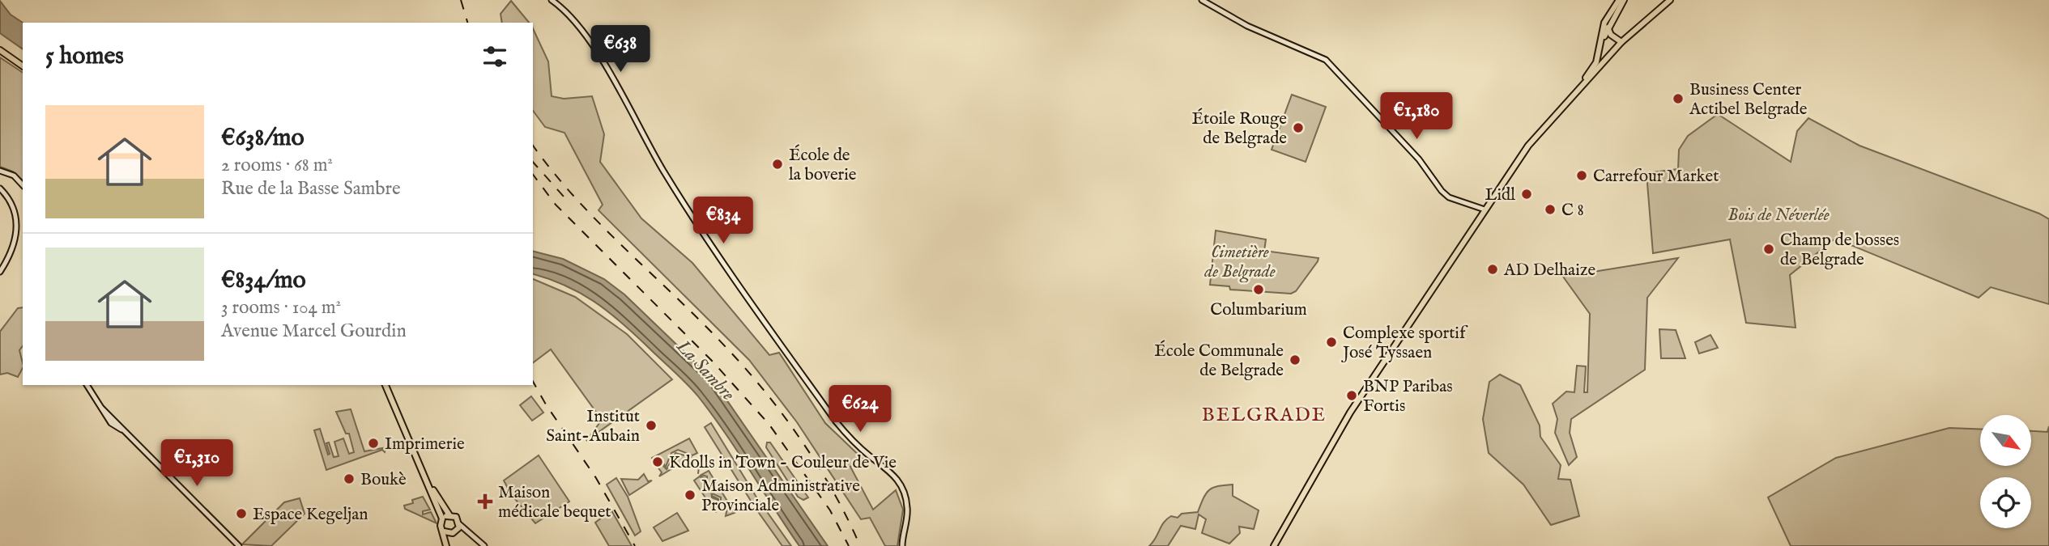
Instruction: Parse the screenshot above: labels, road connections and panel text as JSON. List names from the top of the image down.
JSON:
{
  "districts": ["BELGRADE"],
  "water": ["La Sambre"],
  "parks": ["Bois de Néverlée", "Cimetière de Belgrade"],
  "places": {
    "other": [
      "Business Center Actibel Belgrade",
      "Étoile Rouge de Belgrade",
      "École de la boverie",
      "Carrefour Market",
      "Lidl",
      "C 8",
      "Champ de bosses de Belgrade",
      "AD Delhaize",
      "Columbarium",
      "Complexe sportif José Tyssaen",
      "École Communale de Belgrade",
      "BNP Paribas Fortis",
      "Institut Saint-Aubain",
      "Imprimerie",
      "Kdolls in Town - Couleur de Vie",
      "Boukè",
      "Maison Administrative Provinciale",
      "Espace Kegeljan"
    ],
    "health": ["Maison médicale bequet"]
  },
  "north": "bottom right",
  "page": {
    "heading": "5 homes",
    "price": [
      "€638",
      "€1,180",
      "€834",
      "€624",
      "€1,310"
    ],
    "list": [
      {
        "name": "€638/mo",
        "note": "2 rooms · 68 m² · Rue de la Basse Sambre"
      },
      {
        "name": "€834/mo",
        "note": "3 rooms · 104 m² · Avenue Marcel Gourdin"
      }
    ]
  }
}
